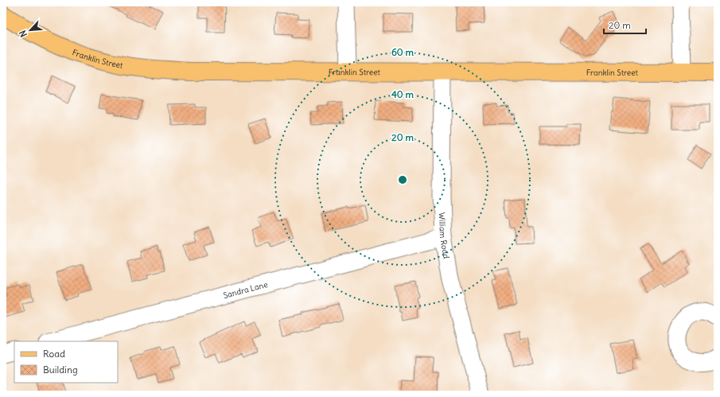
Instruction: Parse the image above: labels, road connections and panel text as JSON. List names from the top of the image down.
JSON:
{
  "streets": {
    "main road": ["Franklin Street"],
    "street": ["William Road", "Sandra Lane"]
  },
  "crossings": [
    ["Franklin Street", "William Road"],
    ["William Road", "Sandra Lane"]
  ],
  "legend": ["Road", "Building"],
  "scale_bar": "20 m",
  "north": "bottom left",
  "rings": ["60 m", "40 m", "20 m"]
}
